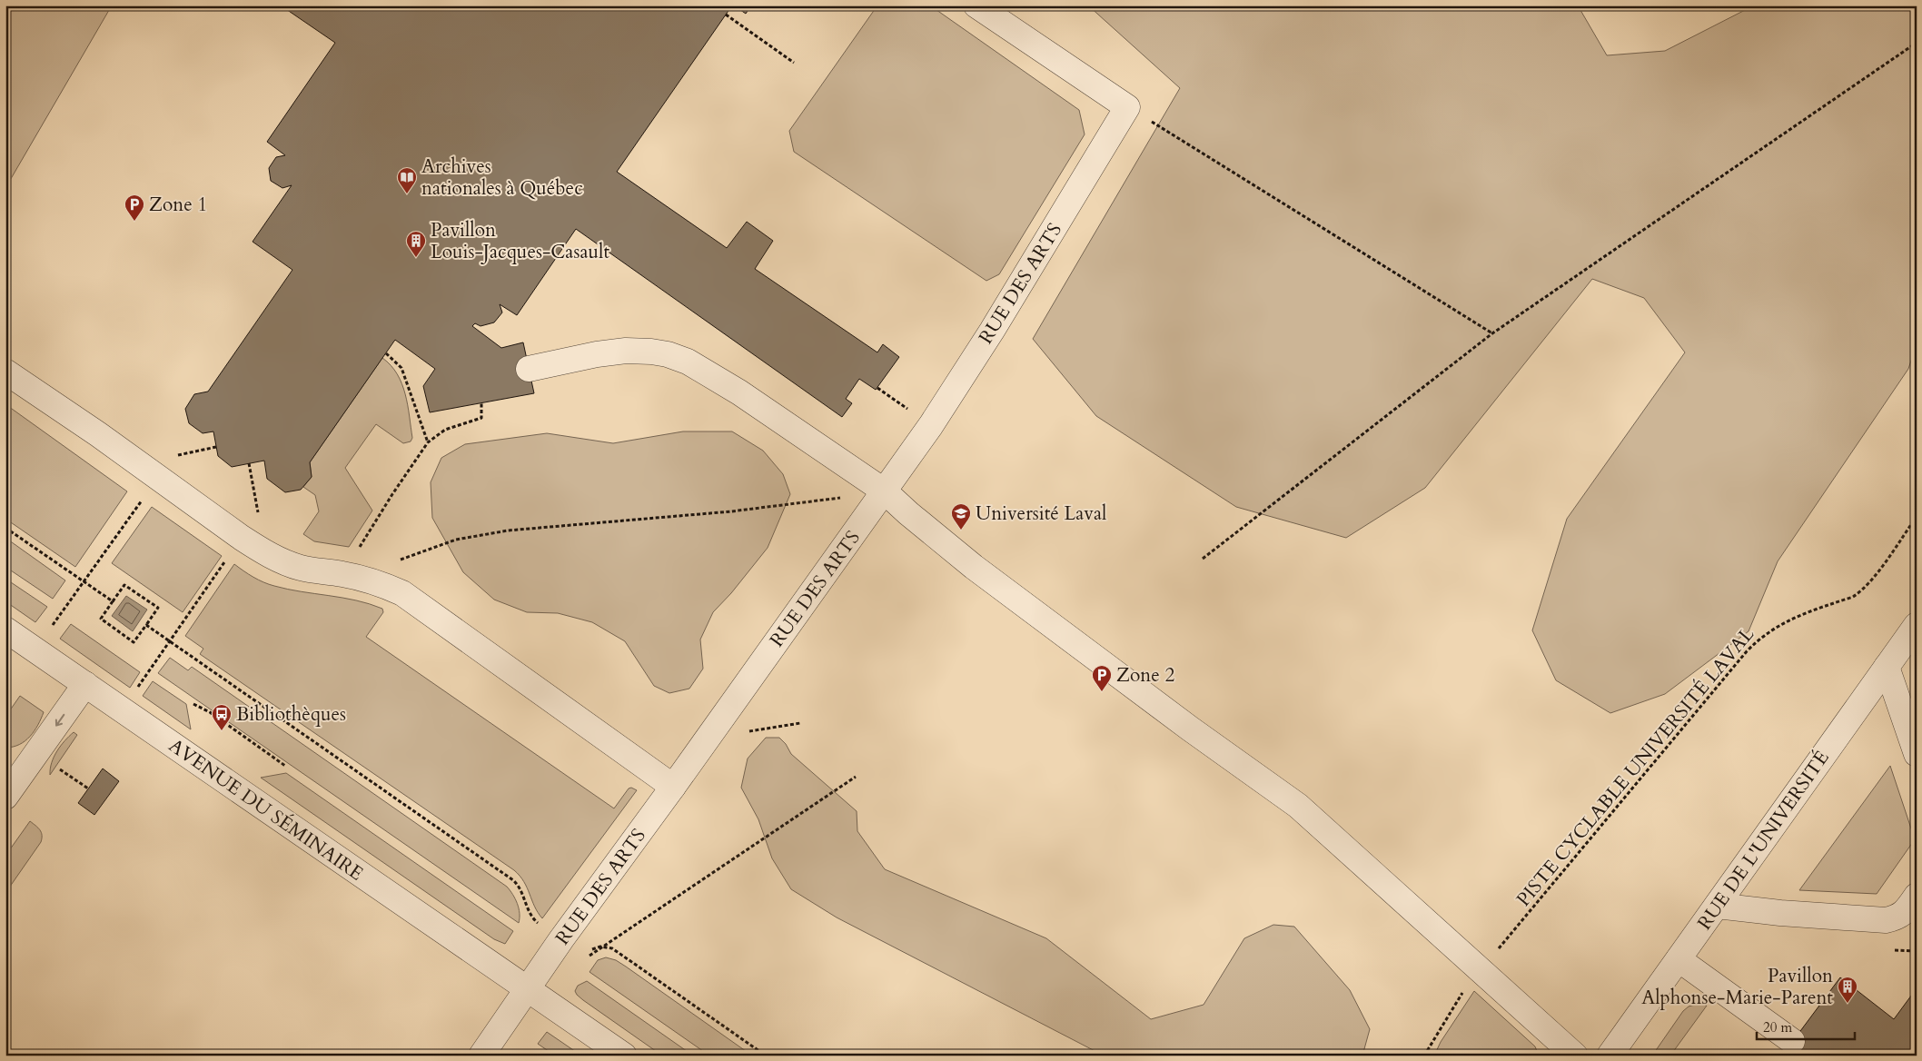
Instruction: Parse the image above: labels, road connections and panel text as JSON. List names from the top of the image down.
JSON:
{
  "streets": {
    "street": ["RUE DES ARTS", "AVENUE DU SÉMINAIRE", "RUE DE L'UNIVERSITÉ"],
    "path": ["PISTE CYCLABLE UNIVERSITÉ LAVAL"]
  },
  "crossings": [
    ["RUE DES ARTS", "AVENUE DU SÉMINAIRE"]
  ],
  "places": {
    "library": ["Archives nationales à Québec"],
    "parking": ["Zone 1", "Zone 2"],
    "building": ["Pavillon Louis-Jacques-Casault", "Pavillon Alphonse-Marie-Parent"],
    "school or university": ["Université Laval"],
    "bus stop": ["Bibliothèques"]
  },
  "scale_bar": "20 m"
}
